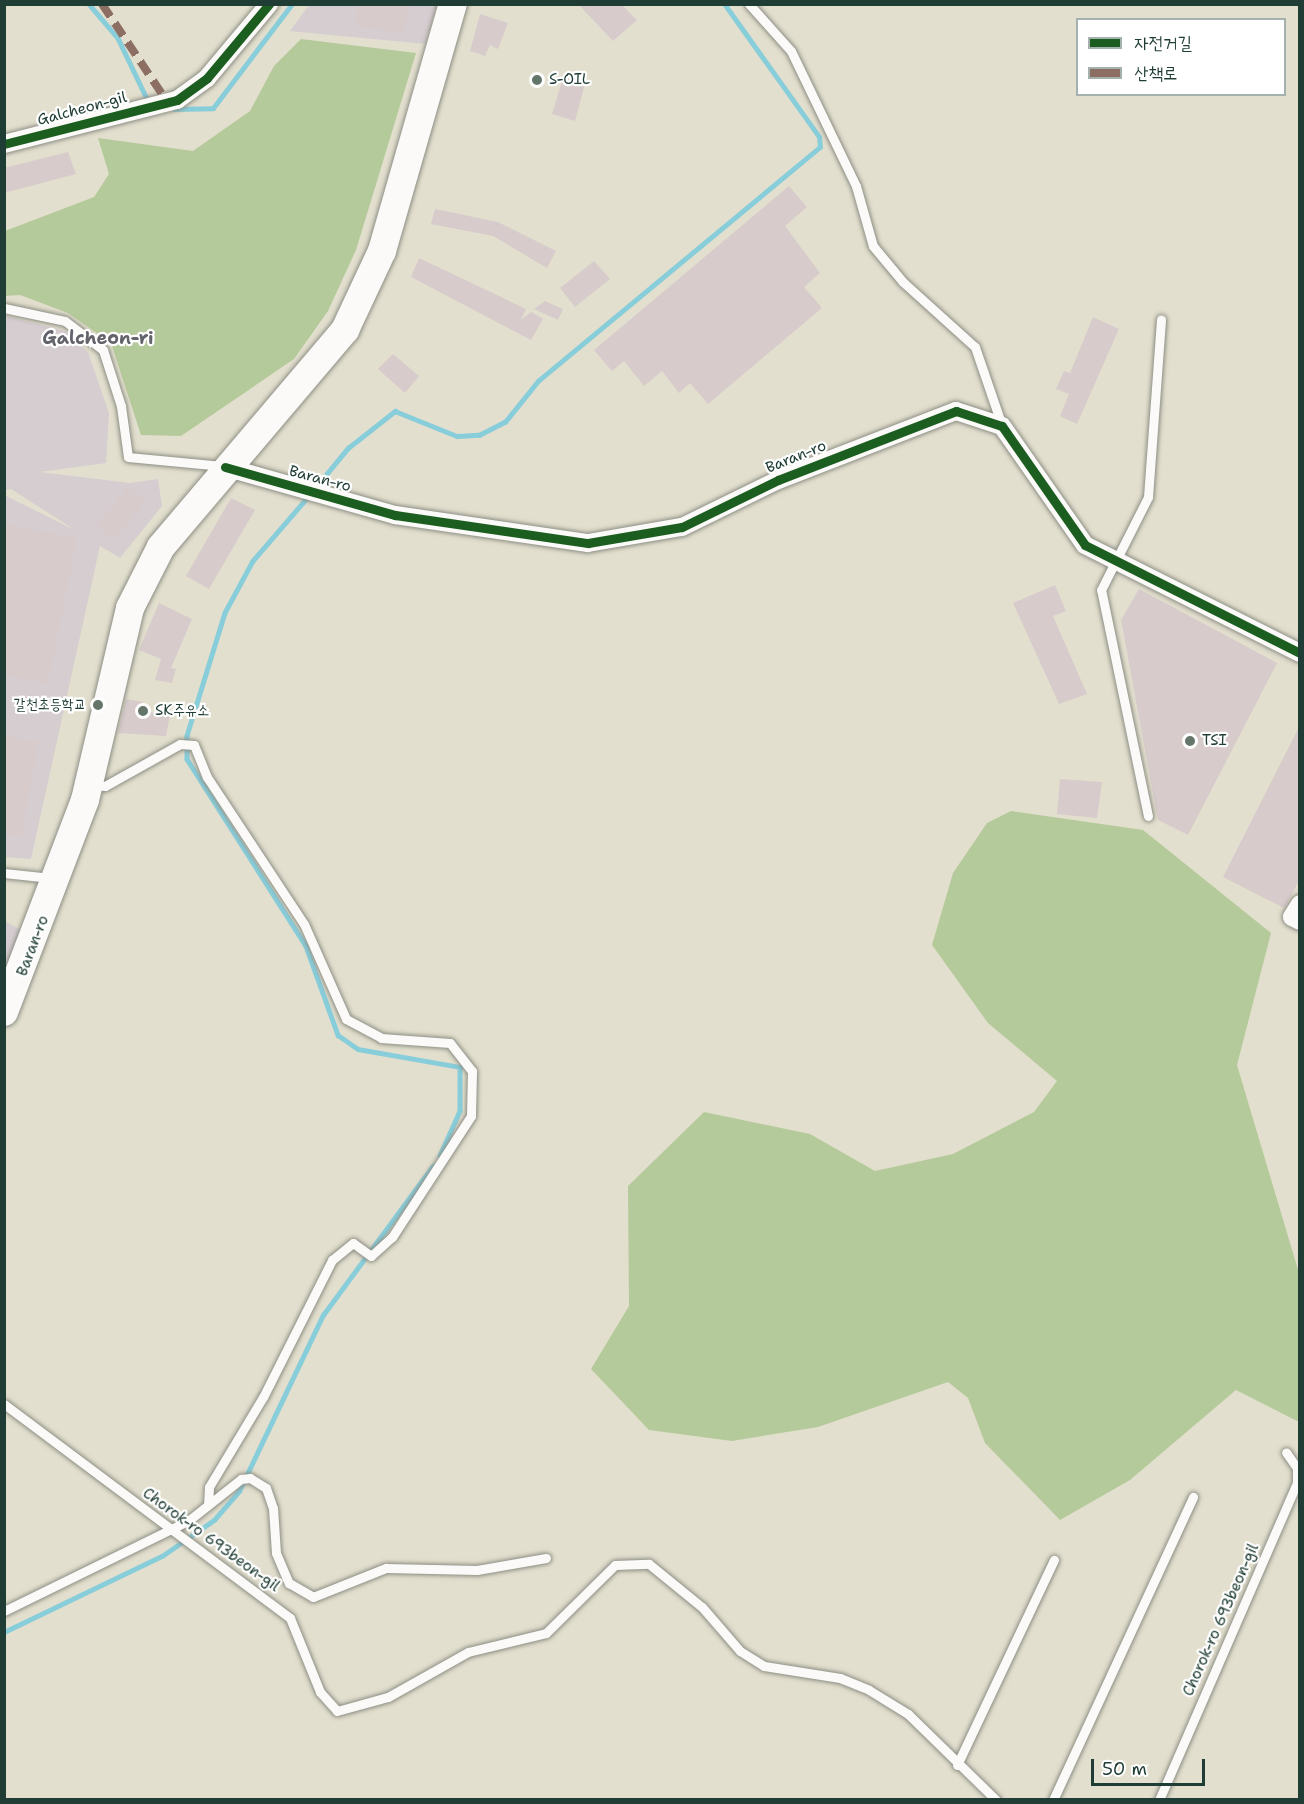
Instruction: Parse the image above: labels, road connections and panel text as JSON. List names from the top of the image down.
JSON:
{
  "streets": {
    "main road": ["Baran-ro"],
    "street": ["Galcheon-gil"],
    "lane": ["Chorok-ro 693beon-gil"]
  },
  "districts": ["Galcheon-ri"],
  "places": [
    "S-OIL",
    "갈천초등학교",
    "SK주유소",
    "TSI"
  ],
  "legend": ["자전거길", "산책로"],
  "scale_bar": "50 m"
}
